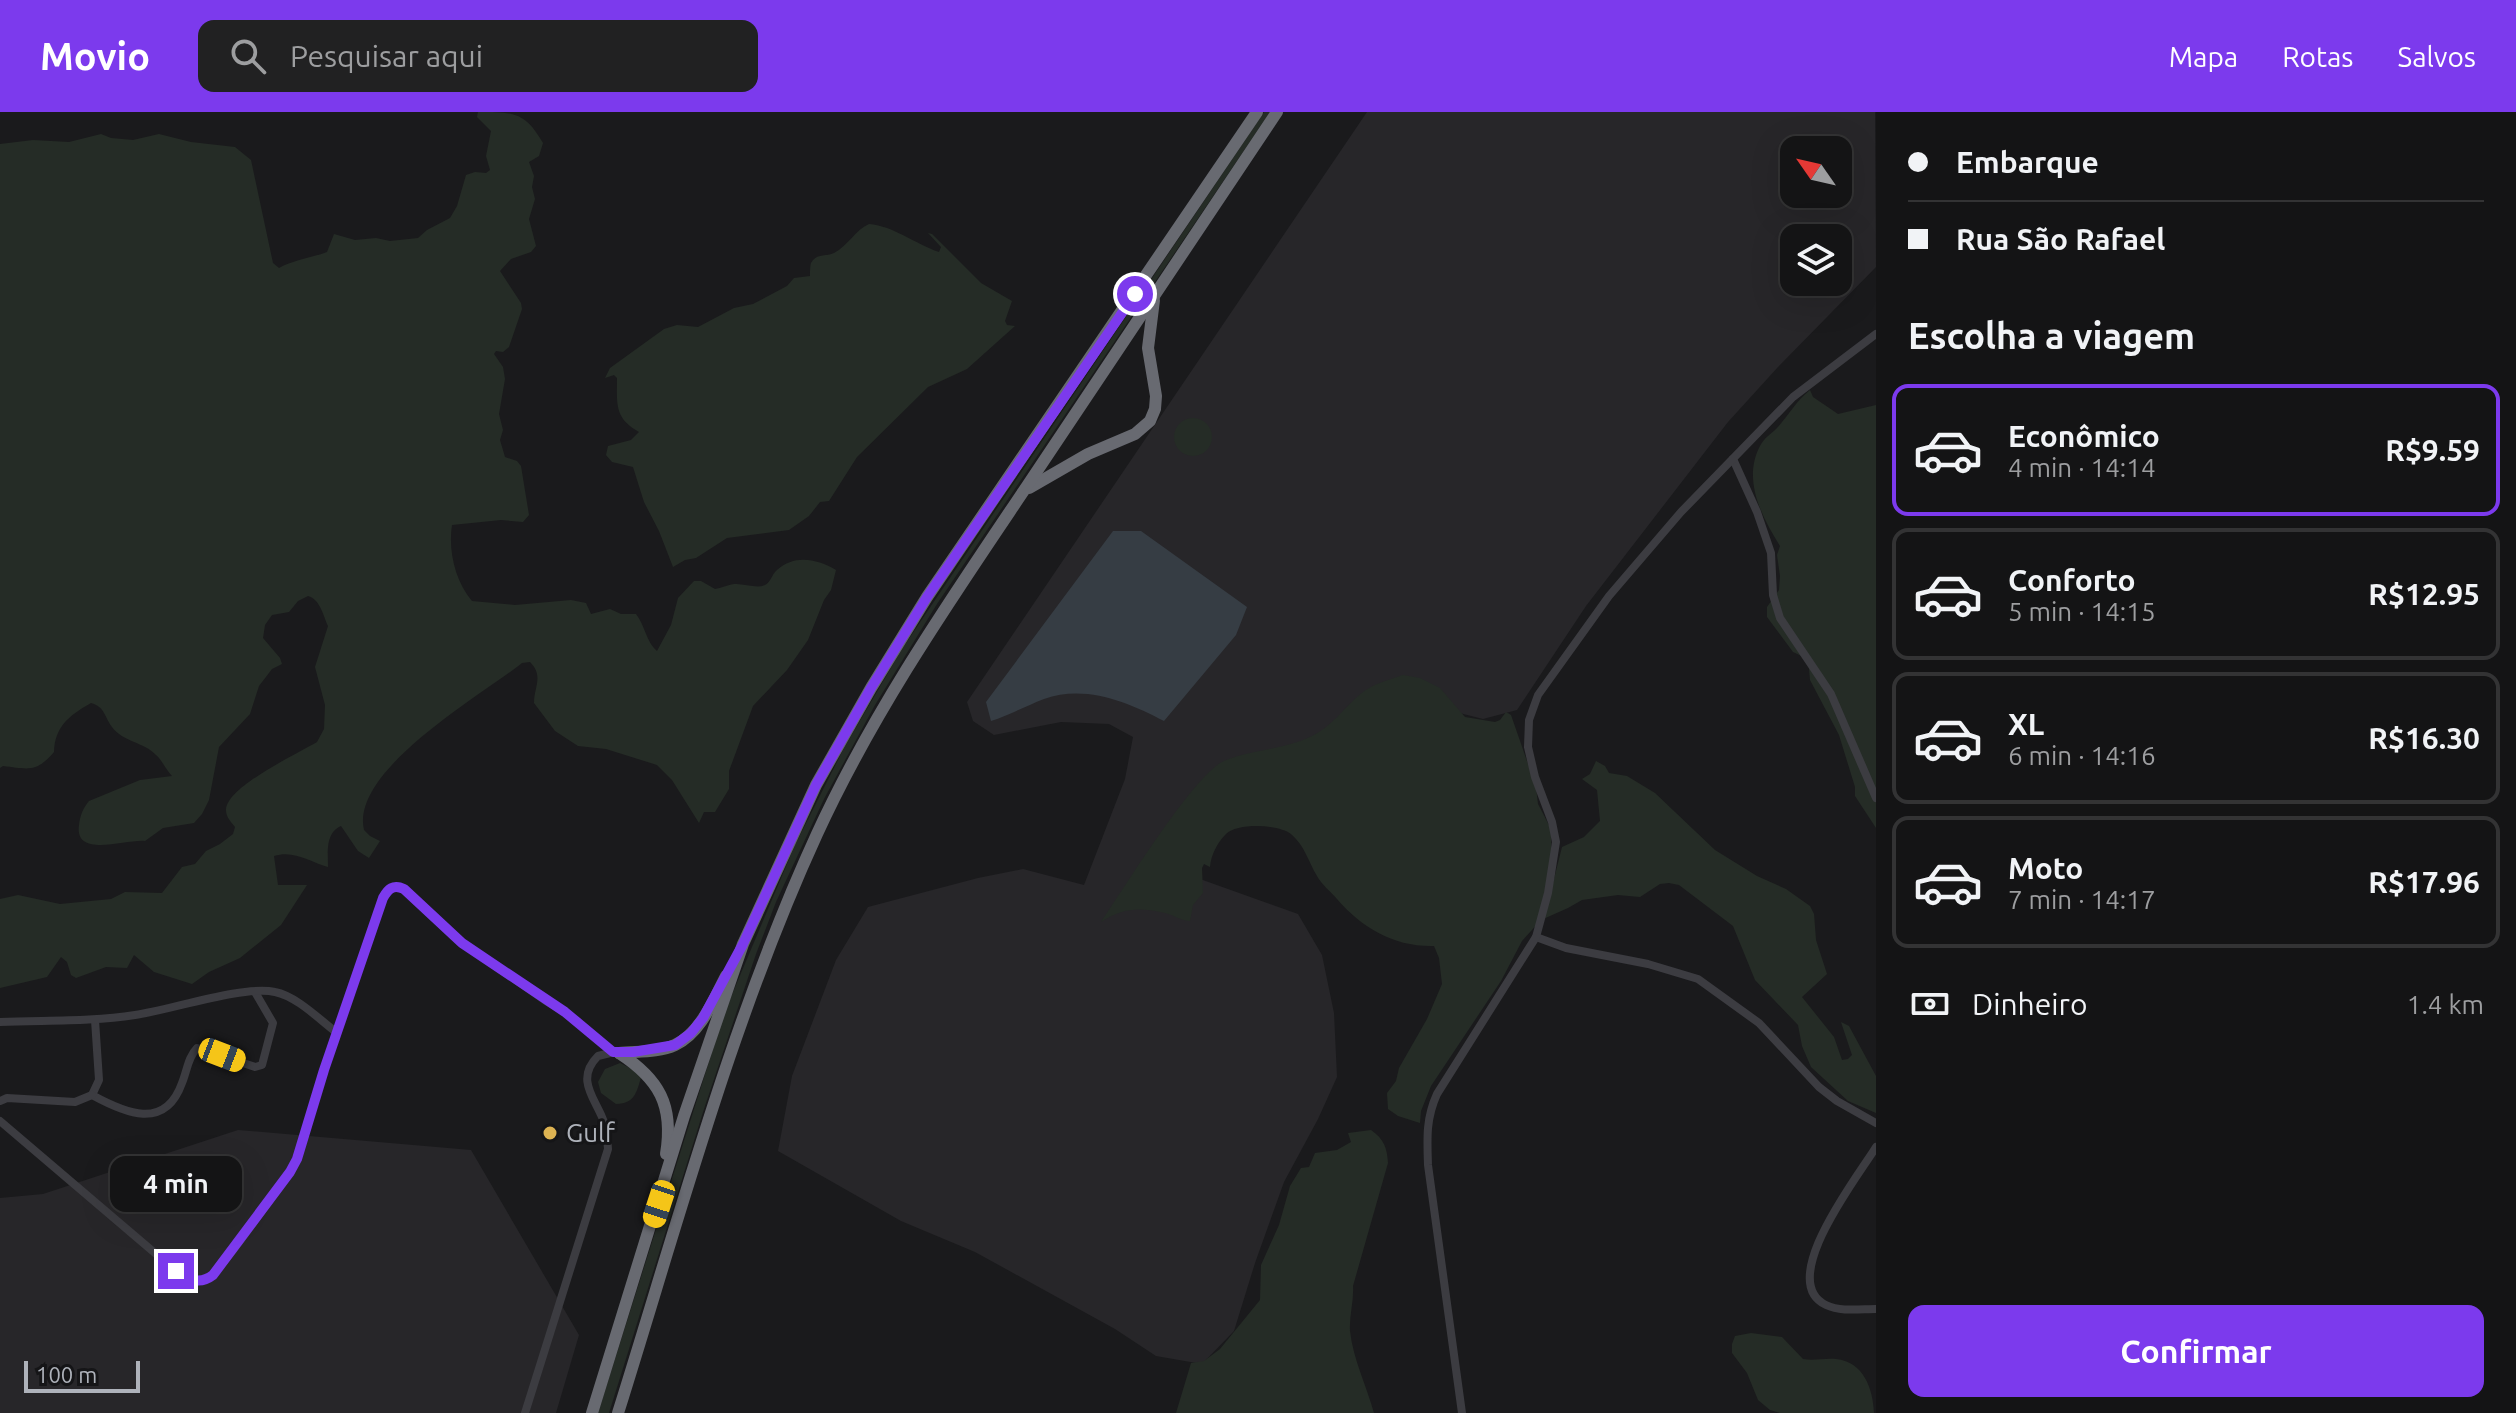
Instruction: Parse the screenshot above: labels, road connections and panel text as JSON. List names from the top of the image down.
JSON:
{
  "places": ["Gulf"],
  "scale_bar": "100 m",
  "north": "top left",
  "page": {
    "header": "Movio",
    "search": "Pesquisar aqui",
    "nav": ["Mapa", "Rotas", "Salvos"],
    "banner": ["Embarque", "Rua São Rafael"],
    "heading": "Escolha a viagem",
    "list": [
      {
        "name": "Econômico",
        "note": "4 min · 14:14",
        "value": "R$9.59"
      },
      {
        "name": "Conforto",
        "note": "5 min · 14:15",
        "value": "R$12.95"
      },
      {
        "name": "XL",
        "note": "6 min · 14:16",
        "value": "R$16.30"
      },
      {
        "name": "Moto",
        "note": "7 min · 14:17",
        "value": "R$17.96"
      }
    ],
    "pay": ["Dinheiro", "1.4 km"],
    "bubble": "4 min",
    "buttons": "Confirmar",
    "scale": "100 m"
  }
}
